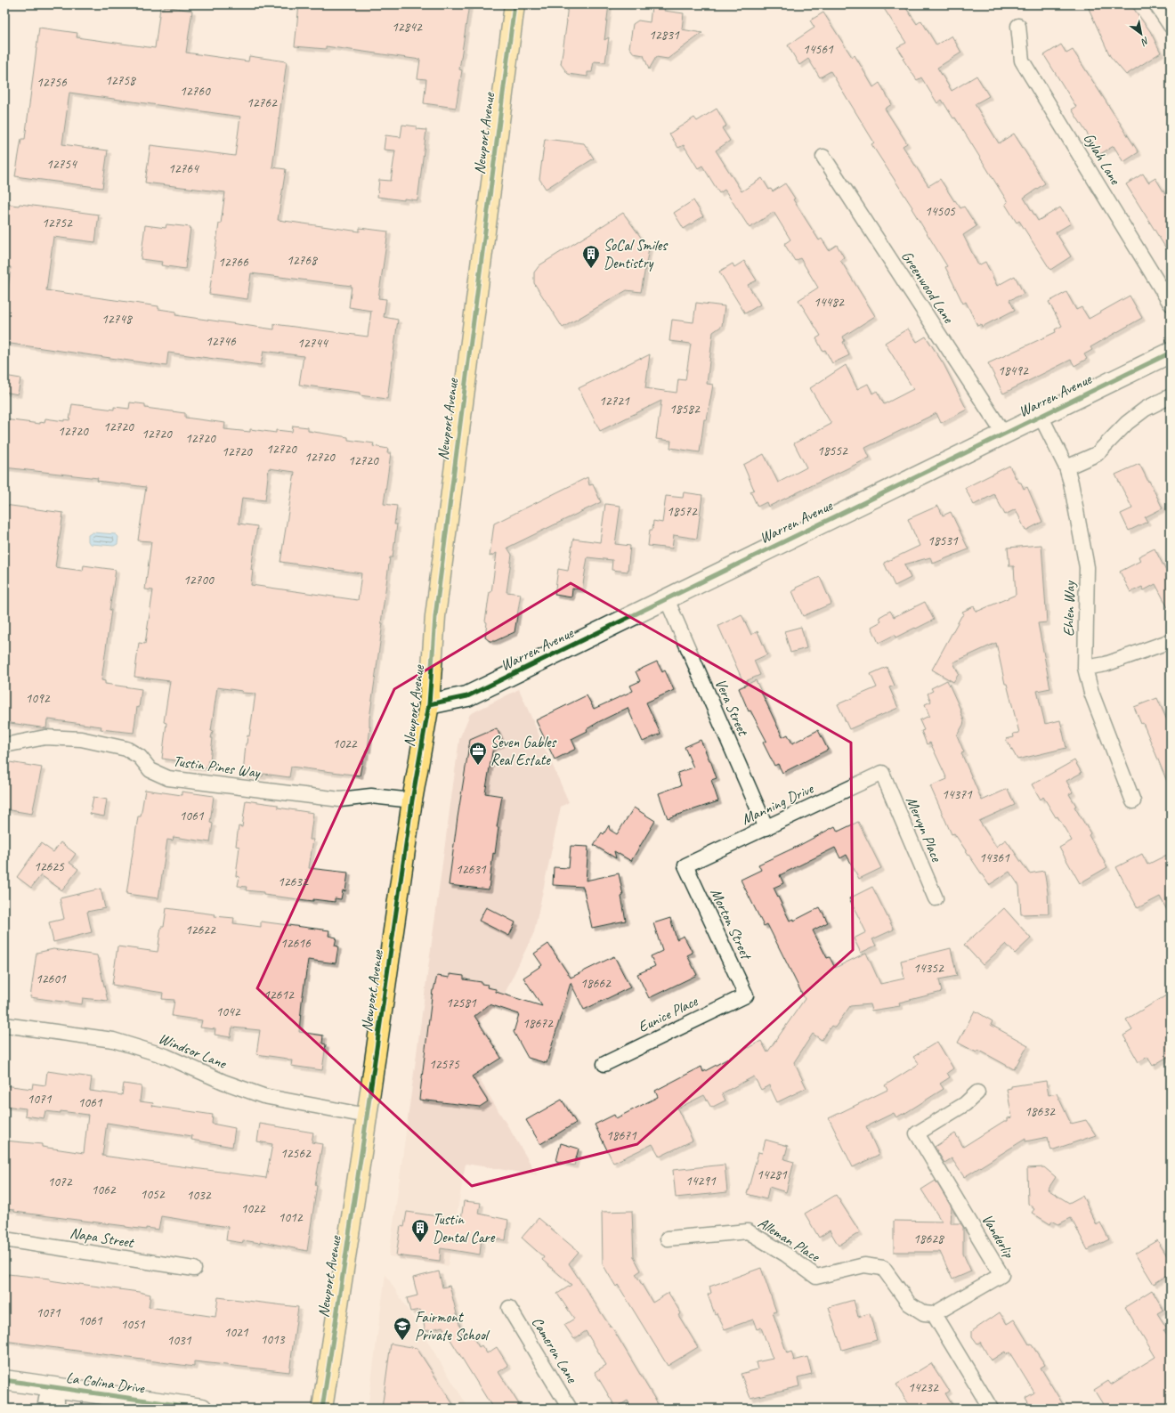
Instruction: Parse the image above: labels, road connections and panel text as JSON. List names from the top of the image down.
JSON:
{
  "streets": {
    "main road": ["Newport Avenue"],
    "street": [
      "Gylah Lane",
      "Greenwood Lane",
      "Warren Avenue",
      "Ehlen Way",
      "Vera Street",
      "Tustin Pines Way",
      "Manning Drive",
      "Mervyn Place",
      "Morton Street",
      "Eunice Place",
      "Windsor Lane",
      "Vanderlip",
      "Napa Street",
      "Alleman Place",
      "Cameron Lane",
      "La Colina Drive"
    ]
  },
  "crossings": [
    ["Newport Avenue", "Warren Avenue"],
    ["Newport Avenue", "Tustin Pines Way"],
    ["Newport Avenue", "Windsor Lane"],
    ["Greenwood Lane", "Warren Avenue"],
    ["Warren Avenue", "Ehlen Way"],
    ["Warren Avenue", "Vera Street"],
    ["Vera Street", "Manning Drive"],
    ["Manning Drive", "Mervyn Place"],
    ["Manning Drive", "Morton Street"],
    ["Morton Street", "Eunice Place"],
    ["Vanderlip", "Alleman Place"]
  ],
  "places": {
    "building": ["SoCal Smiles Dentistry", "Tustin Dental Care"],
    "office": ["Seven Gables Real Estate"],
    "school or university": ["Fairmont Private School"]
  },
  "house_numbers": [
    "12842",
    "12831",
    "14561",
    "12758",
    "12756",
    "12760",
    "12762",
    "12754",
    "12764",
    "14505",
    "12752",
    "12768",
    "12766",
    "14482",
    "12748",
    "12746",
    "12744",
    "18492",
    "12721",
    "18582",
    "12720",
    "12720",
    "12720",
    "12720",
    "12720",
    "18552",
    "12720",
    "12720",
    "12720",
    "18572",
    "18531",
    "12700",
    "1092",
    "1022",
    "14371",
    "1061",
    "14361",
    "12625",
    "12631",
    "12632",
    "12622",
    "12616",
    "14352",
    "12601",
    "18662",
    "12612",
    "12581",
    "1042",
    "18672",
    "12575",
    "1071",
    "1061",
    "18632",
    "18671",
    "12562",
    "14281",
    "14291",
    "1072",
    "1062",
    "1052",
    "1032",
    "1022",
    "1012",
    "18628",
    "1071",
    "1061",
    "1051",
    "1021",
    "1013",
    "1031",
    "14232"
  ],
  "north": "bottom right"
}
